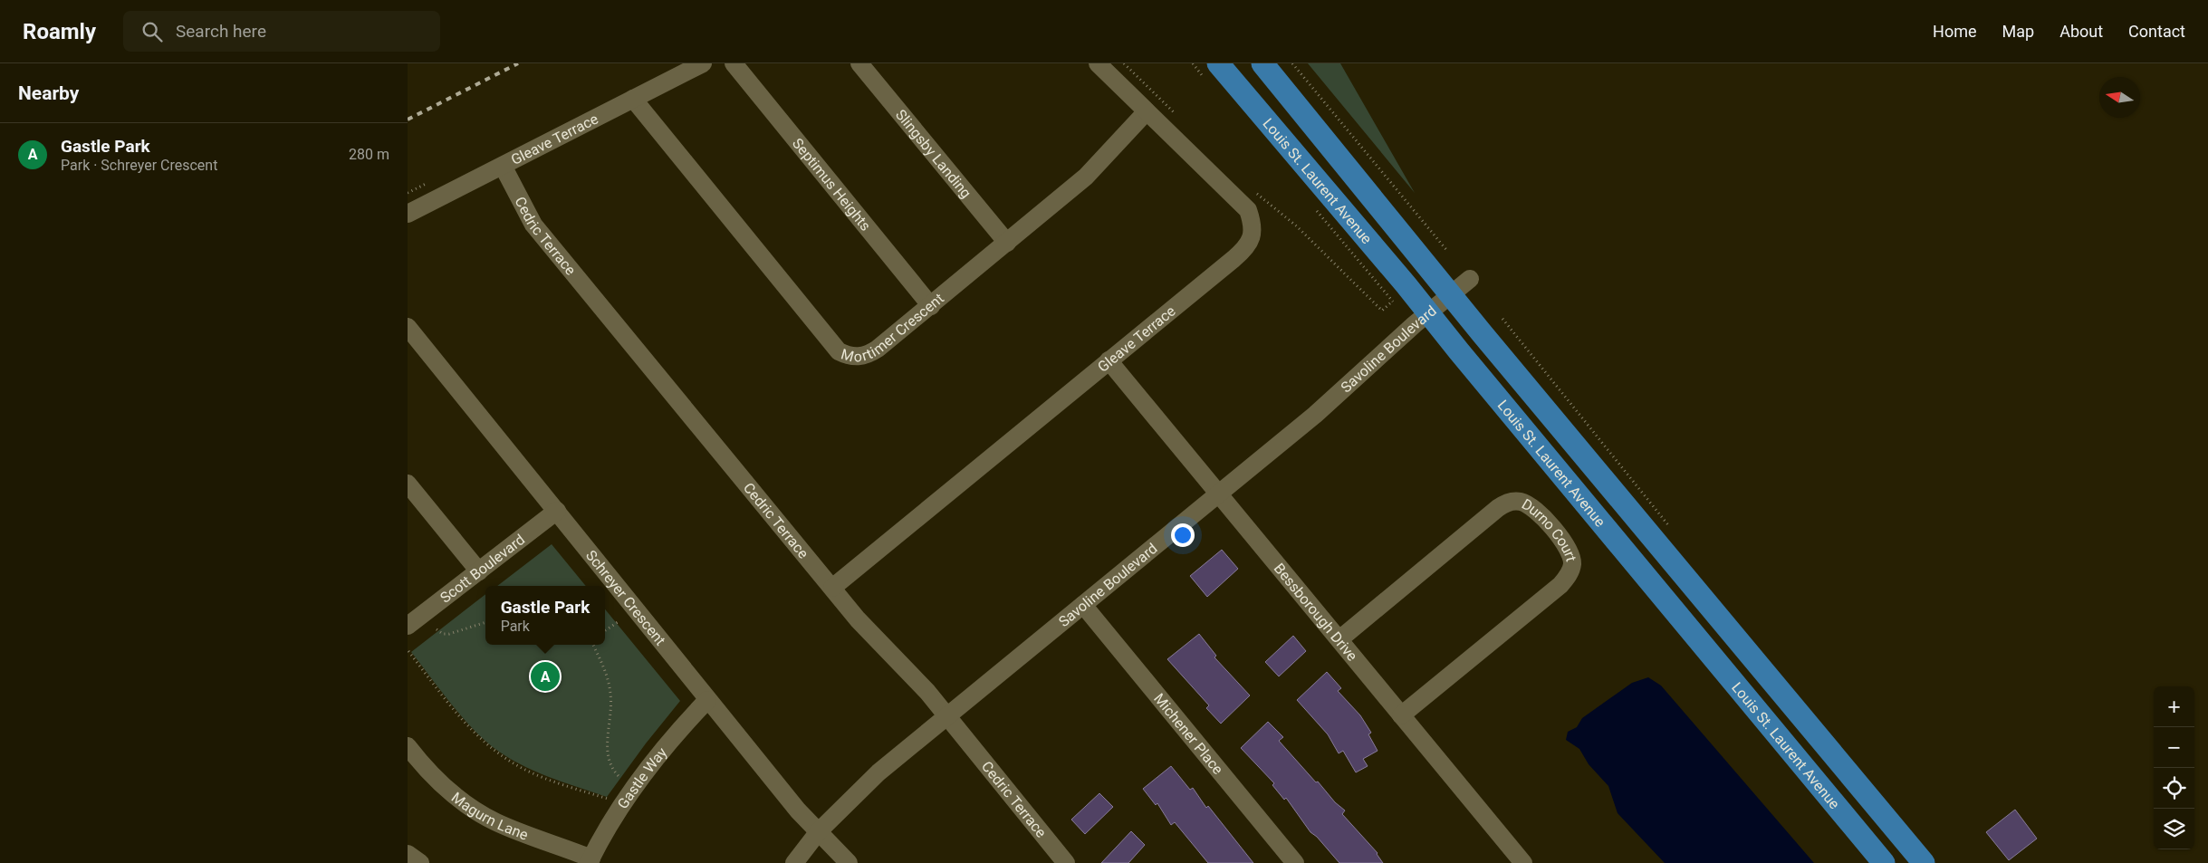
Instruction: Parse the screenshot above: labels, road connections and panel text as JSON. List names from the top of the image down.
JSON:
{
  "streets": {
    "main road": ["Louis St. Laurent Avenue"],
    "street": [
      "Gleave Terrace",
      "Slingsby Landing",
      "Septimus Heights",
      "Cedric Terrace",
      "Mortimer Crescent",
      "Savoline Boulevard",
      "Durno Court",
      "Scott Boulevard",
      "Schreyer Crescent",
      "Bessborough Drive",
      "Michener Place",
      "Gastle Way",
      "Magurn Lane"
    ]
  },
  "crossings": [
    ["Gleave Terrace", "Cedric Terrace"],
    ["Gleave Terrace", "Mortimer Crescent"],
    ["Gleave Terrace", "Bessborough Drive"],
    ["Slingsby Landing", "Mortimer Crescent"],
    ["Louis St. Laurent Avenue", "Savoline Boulevard"],
    ["Septimus Heights", "Mortimer Crescent"],
    ["Cedric Terrace", "Savoline Boulevard"],
    ["Savoline Boulevard", "Schreyer Crescent"],
    ["Savoline Boulevard", "Bessborough Drive"],
    ["Savoline Boulevard", "Michener Place"],
    ["Durno Court", "Bessborough Drive"],
    ["Scott Boulevard", "Schreyer Crescent"],
    ["Schreyer Crescent", "Gastle Way"],
    ["Gastle Way", "Magurn Lane"]
  ],
  "north": "left",
  "page": {
    "header": "Roamly",
    "search": "Search here",
    "nav": [
      "Home",
      "Map",
      "About",
      "Contact"
    ],
    "heading": "Nearby",
    "list": [
      {
        "mark": "A",
        "name": "Gastle Park",
        "note": "Park · Schreyer Crescent",
        "value": "280 m"
      }
    ],
    "popup": ["Gastle Park", "Park"],
    "pins": "A",
    "map_buttons": ["+", "−"]
  }
}
